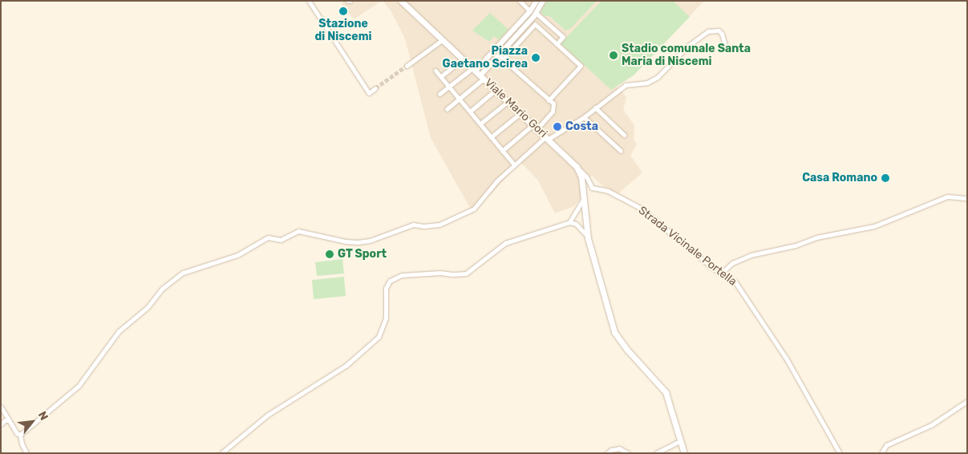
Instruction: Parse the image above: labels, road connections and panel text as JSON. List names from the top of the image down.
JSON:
{
  "streets": {
    "main road": ["Viale Mario Gori"],
    "street": ["Strada Vicinale Portella"]
  },
  "crossings": [
    ["Viale Mario Gori", "Strada Vicinale Portella"]
  ],
  "places": [
    "Stazione di Niscemi",
    "Stadio comunale Santa Maria di Niscemi",
    "Piazza Gaetano Scirea",
    "Costa",
    "Casa Romano",
    "GT Sport"
  ],
  "north": "top right"
}
